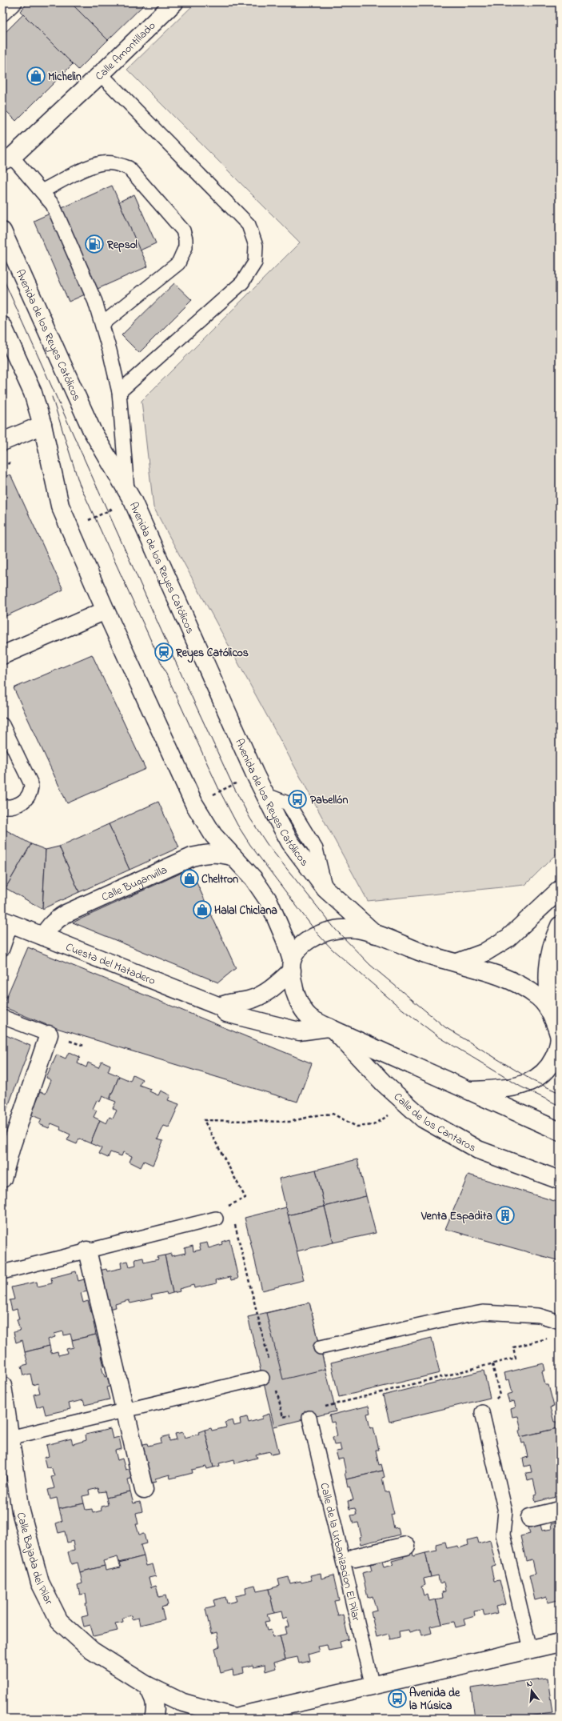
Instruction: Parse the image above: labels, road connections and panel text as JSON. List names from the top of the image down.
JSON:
{
  "streets": {
    "street": [
      "Calle Amontillado",
      "Avenida de los Reyes Católicos",
      "Calle Buganvilla",
      "Cuesta del Matadero",
      "Calle de los Cantaros",
      "Calle Bajada del Pilar"
    ],
    "lane": ["Calle de la Urbanizacion El Pilar"]
  },
  "crossings": [
    ["Calle Buganvilla", "Cuesta del Matadero"],
    ["Cuesta del Matadero", "Calle de los Cantaros"]
  ],
  "places": {
    "shop": ["Michelin", "Cheltron", "Halal Chiclana"],
    "fuel station": ["Repsol"],
    "station": ["Reyes Católicos"],
    "bus stop": ["Pabellón", "Avenida de la Música"],
    "building": ["Venta Espadita"]
  },
  "north": "top"
}
